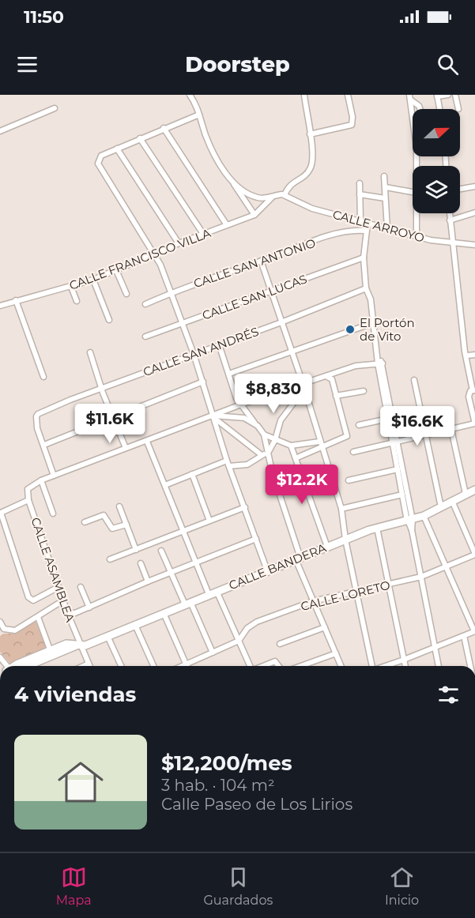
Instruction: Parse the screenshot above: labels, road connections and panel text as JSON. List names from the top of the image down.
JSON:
{
  "streets": {
    "street": [
      "CALLE ARROYO",
      "CALLE FRANCISCO VILLA",
      "CALLE SAN ANTONIO",
      "CALLE SAN LUCAS",
      "CALLE SAN ANDRÉS",
      "CALLE BANDERA",
      "CALLE ASAMBLEA",
      "CALLE LORETO"
    ]
  },
  "crossings": [
    ["CALLE BANDERA", "CALLE ASAMBLEA"]
  ],
  "places": ["El Portón de Vito"],
  "north": "right",
  "page": {
    "status": "11:50",
    "header": "Doorstep",
    "price": [
      "$8,830",
      "$11.6K",
      "$16.6K",
      "$12.2K"
    ],
    "heading": "4 viviendas",
    "list": [
      {
        "name": "$12,200/mes",
        "note": "3 hab. · 104 m² · Calle Paseo de Los Lirios"
      }
    ],
    "tabs": ["Mapa", "Guardados", "Inicio"]
  }
}
